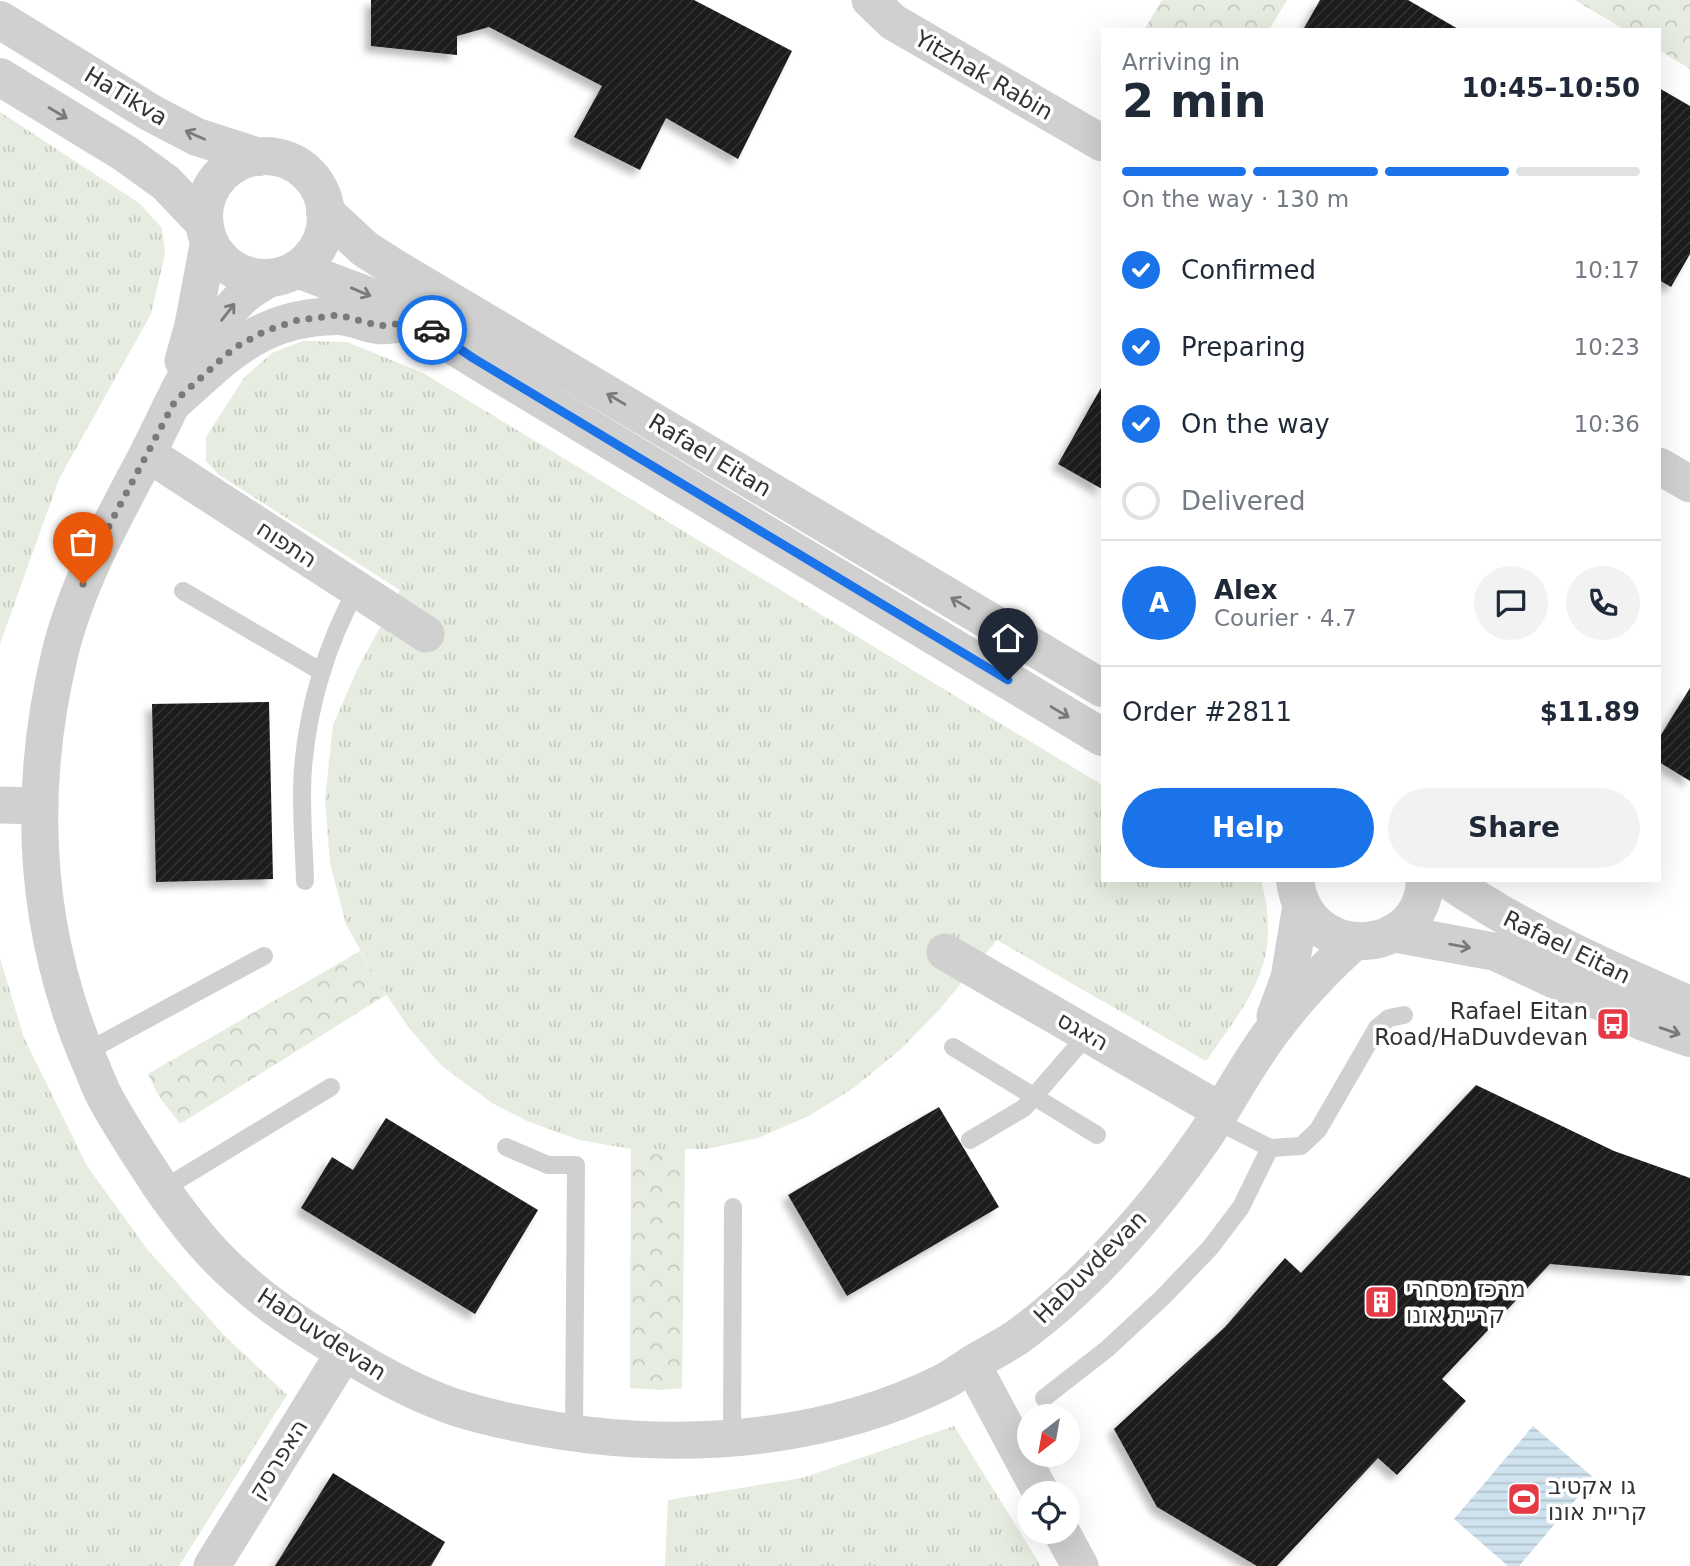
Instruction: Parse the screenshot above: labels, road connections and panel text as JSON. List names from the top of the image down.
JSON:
{
  "streets": {
    "street": [
      "Yitzhak Rabin",
      "HaTikva",
      "Rafael Eitan",
      "התפוח",
      "האגס",
      "HaDuvdevan",
      "האפרסק"
    ]
  },
  "crossings": [
    ["HaTikva", "Rafael Eitan"],
    ["HaTikva", "HaDuvdevan"],
    ["Rafael Eitan", "HaDuvdevan"],
    ["התפוח", "HaDuvdevan"],
    ["האגס", "HaDuvdevan"],
    ["HaDuvdevan", "האפרסק"]
  ],
  "places": {
    "bus stop": ["Rafael Eitan Road/HaDuvdevan"],
    "building": ["מרכז מסחרי קריית אונו"],
    "sports": ["גו אקטיב קריית אונו"]
  },
  "north": "bottom left",
  "page": {
    "heading": ["2 min", "Arriving in", "10:45–10:50"],
    "panel": [
      "Alex",
      "Courier · 4.7",
      "Order #2811",
      "$11.89"
    ],
    "bar": "On the way · 130 m",
    "list": [
      ["Confirmed", "10:17"],
      ["Preparing", "10:23"],
      ["On the way", "10:36"],
      "Delivered"
    ],
    "round": "A",
    "buttons": ["Help", "Share"]
  }
}
